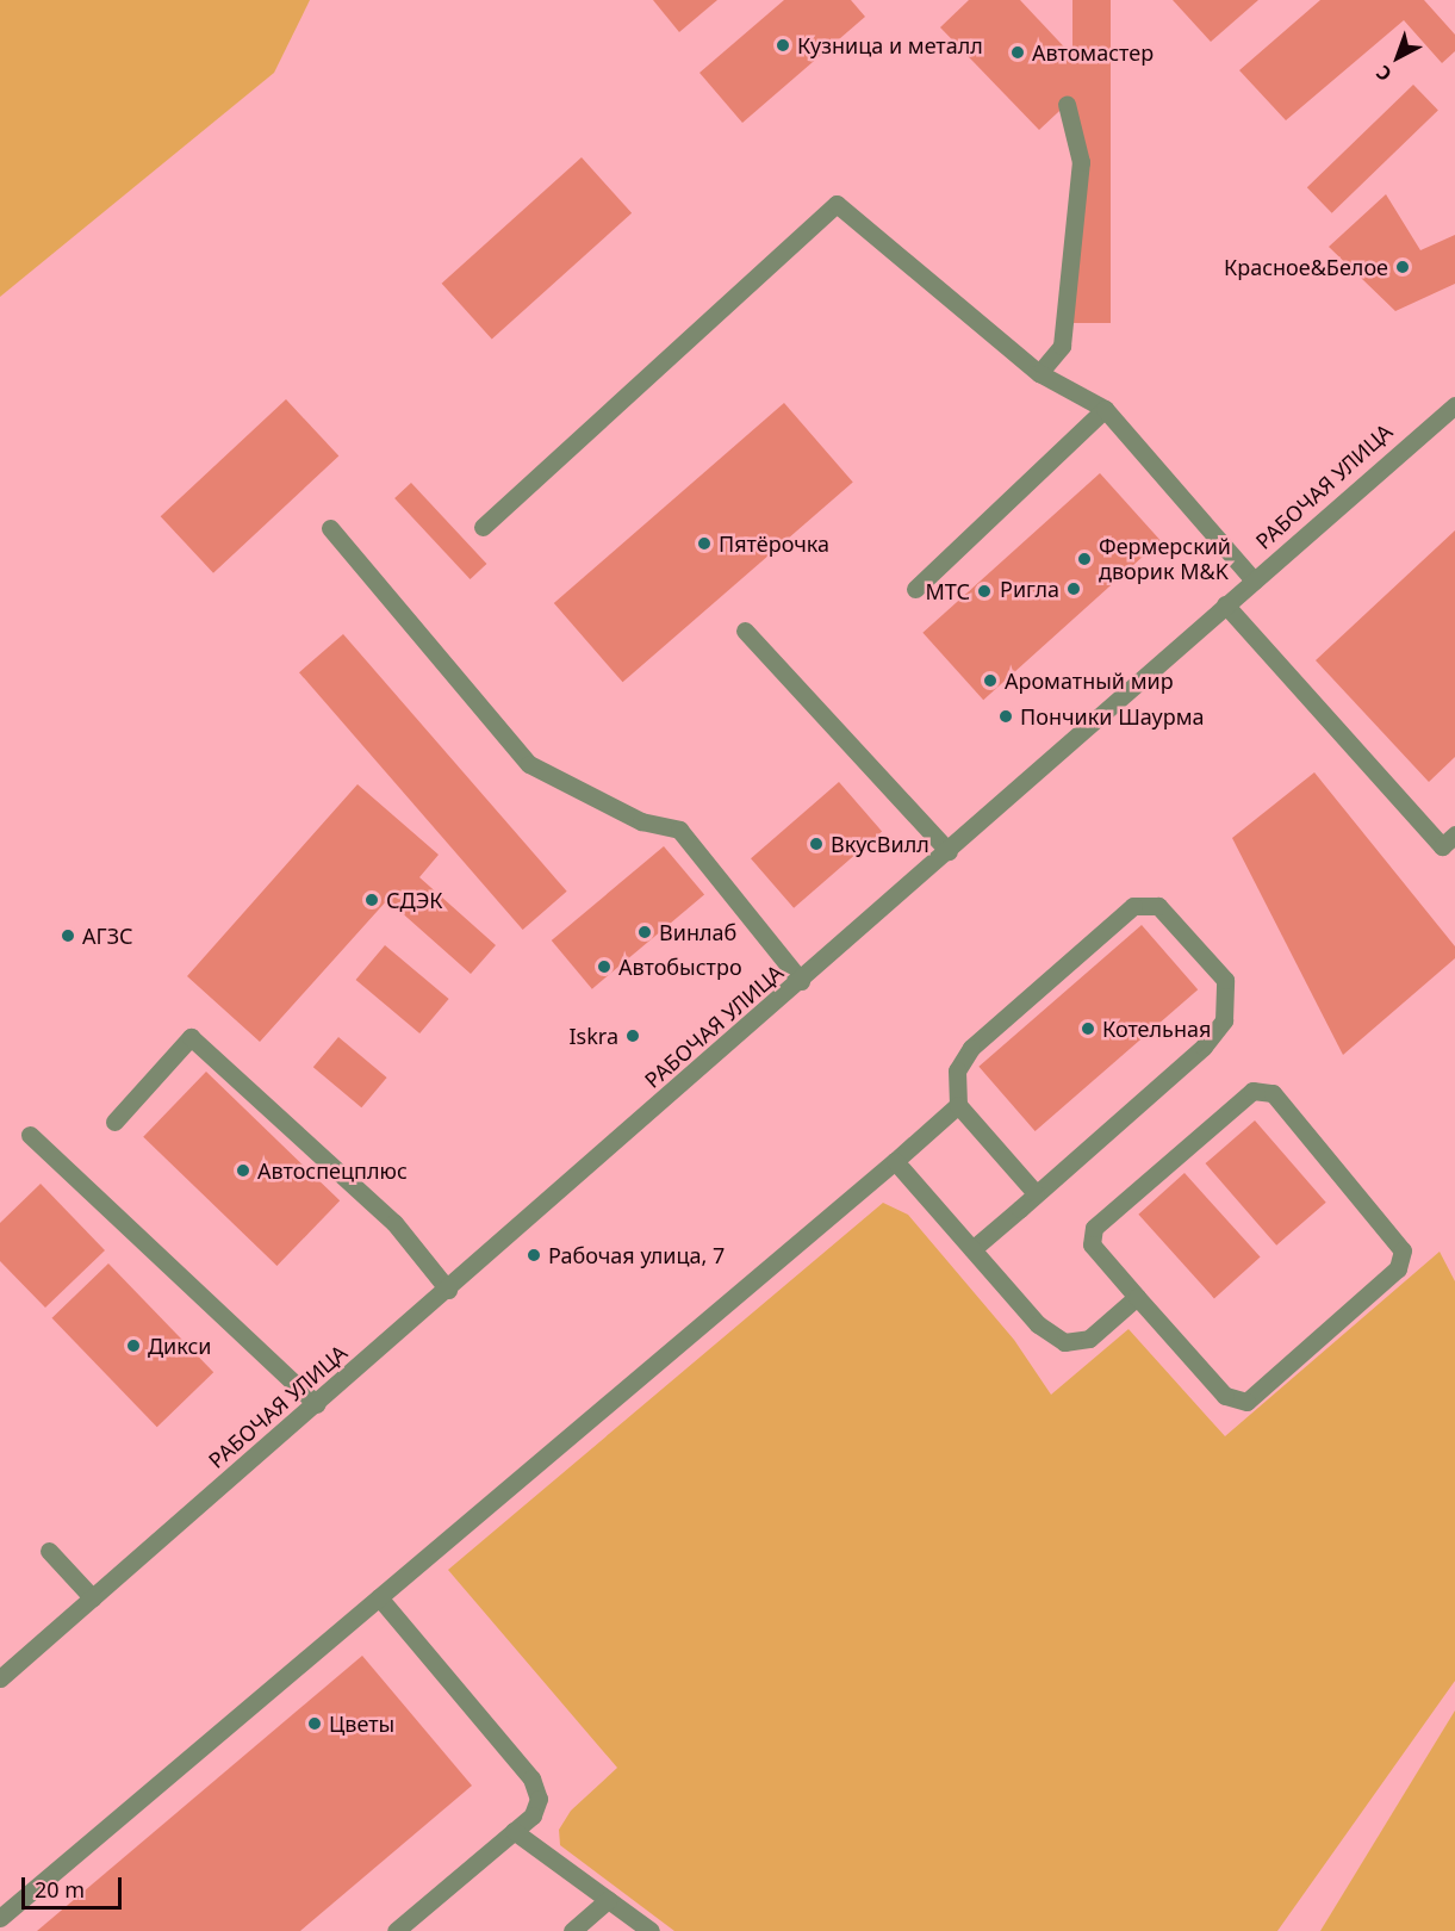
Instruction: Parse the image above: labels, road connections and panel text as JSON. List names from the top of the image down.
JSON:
{
  "streets": {
    "street": ["РАБОЧАЯ УЛИЦА"]
  },
  "places": [
    "Кузница и металл",
    "Автомастер",
    "Красное&Белое",
    "Пятёрочка",
    "Фермерский дворик М&K",
    "Ригла",
    "МТС",
    "Ароматный мир",
    "Пончики Шаурма",
    "ВкусВилл",
    "СДЭК",
    "Винлаб",
    "АГЗС",
    "Автобыстро",
    "Котельная",
    "Iskra",
    "Автоспецплюс",
    "Рабочая улица, 7",
    "Дикси",
    "Цветы"
  ],
  "scale_bar": "20 m",
  "north": "bottom left"
}
